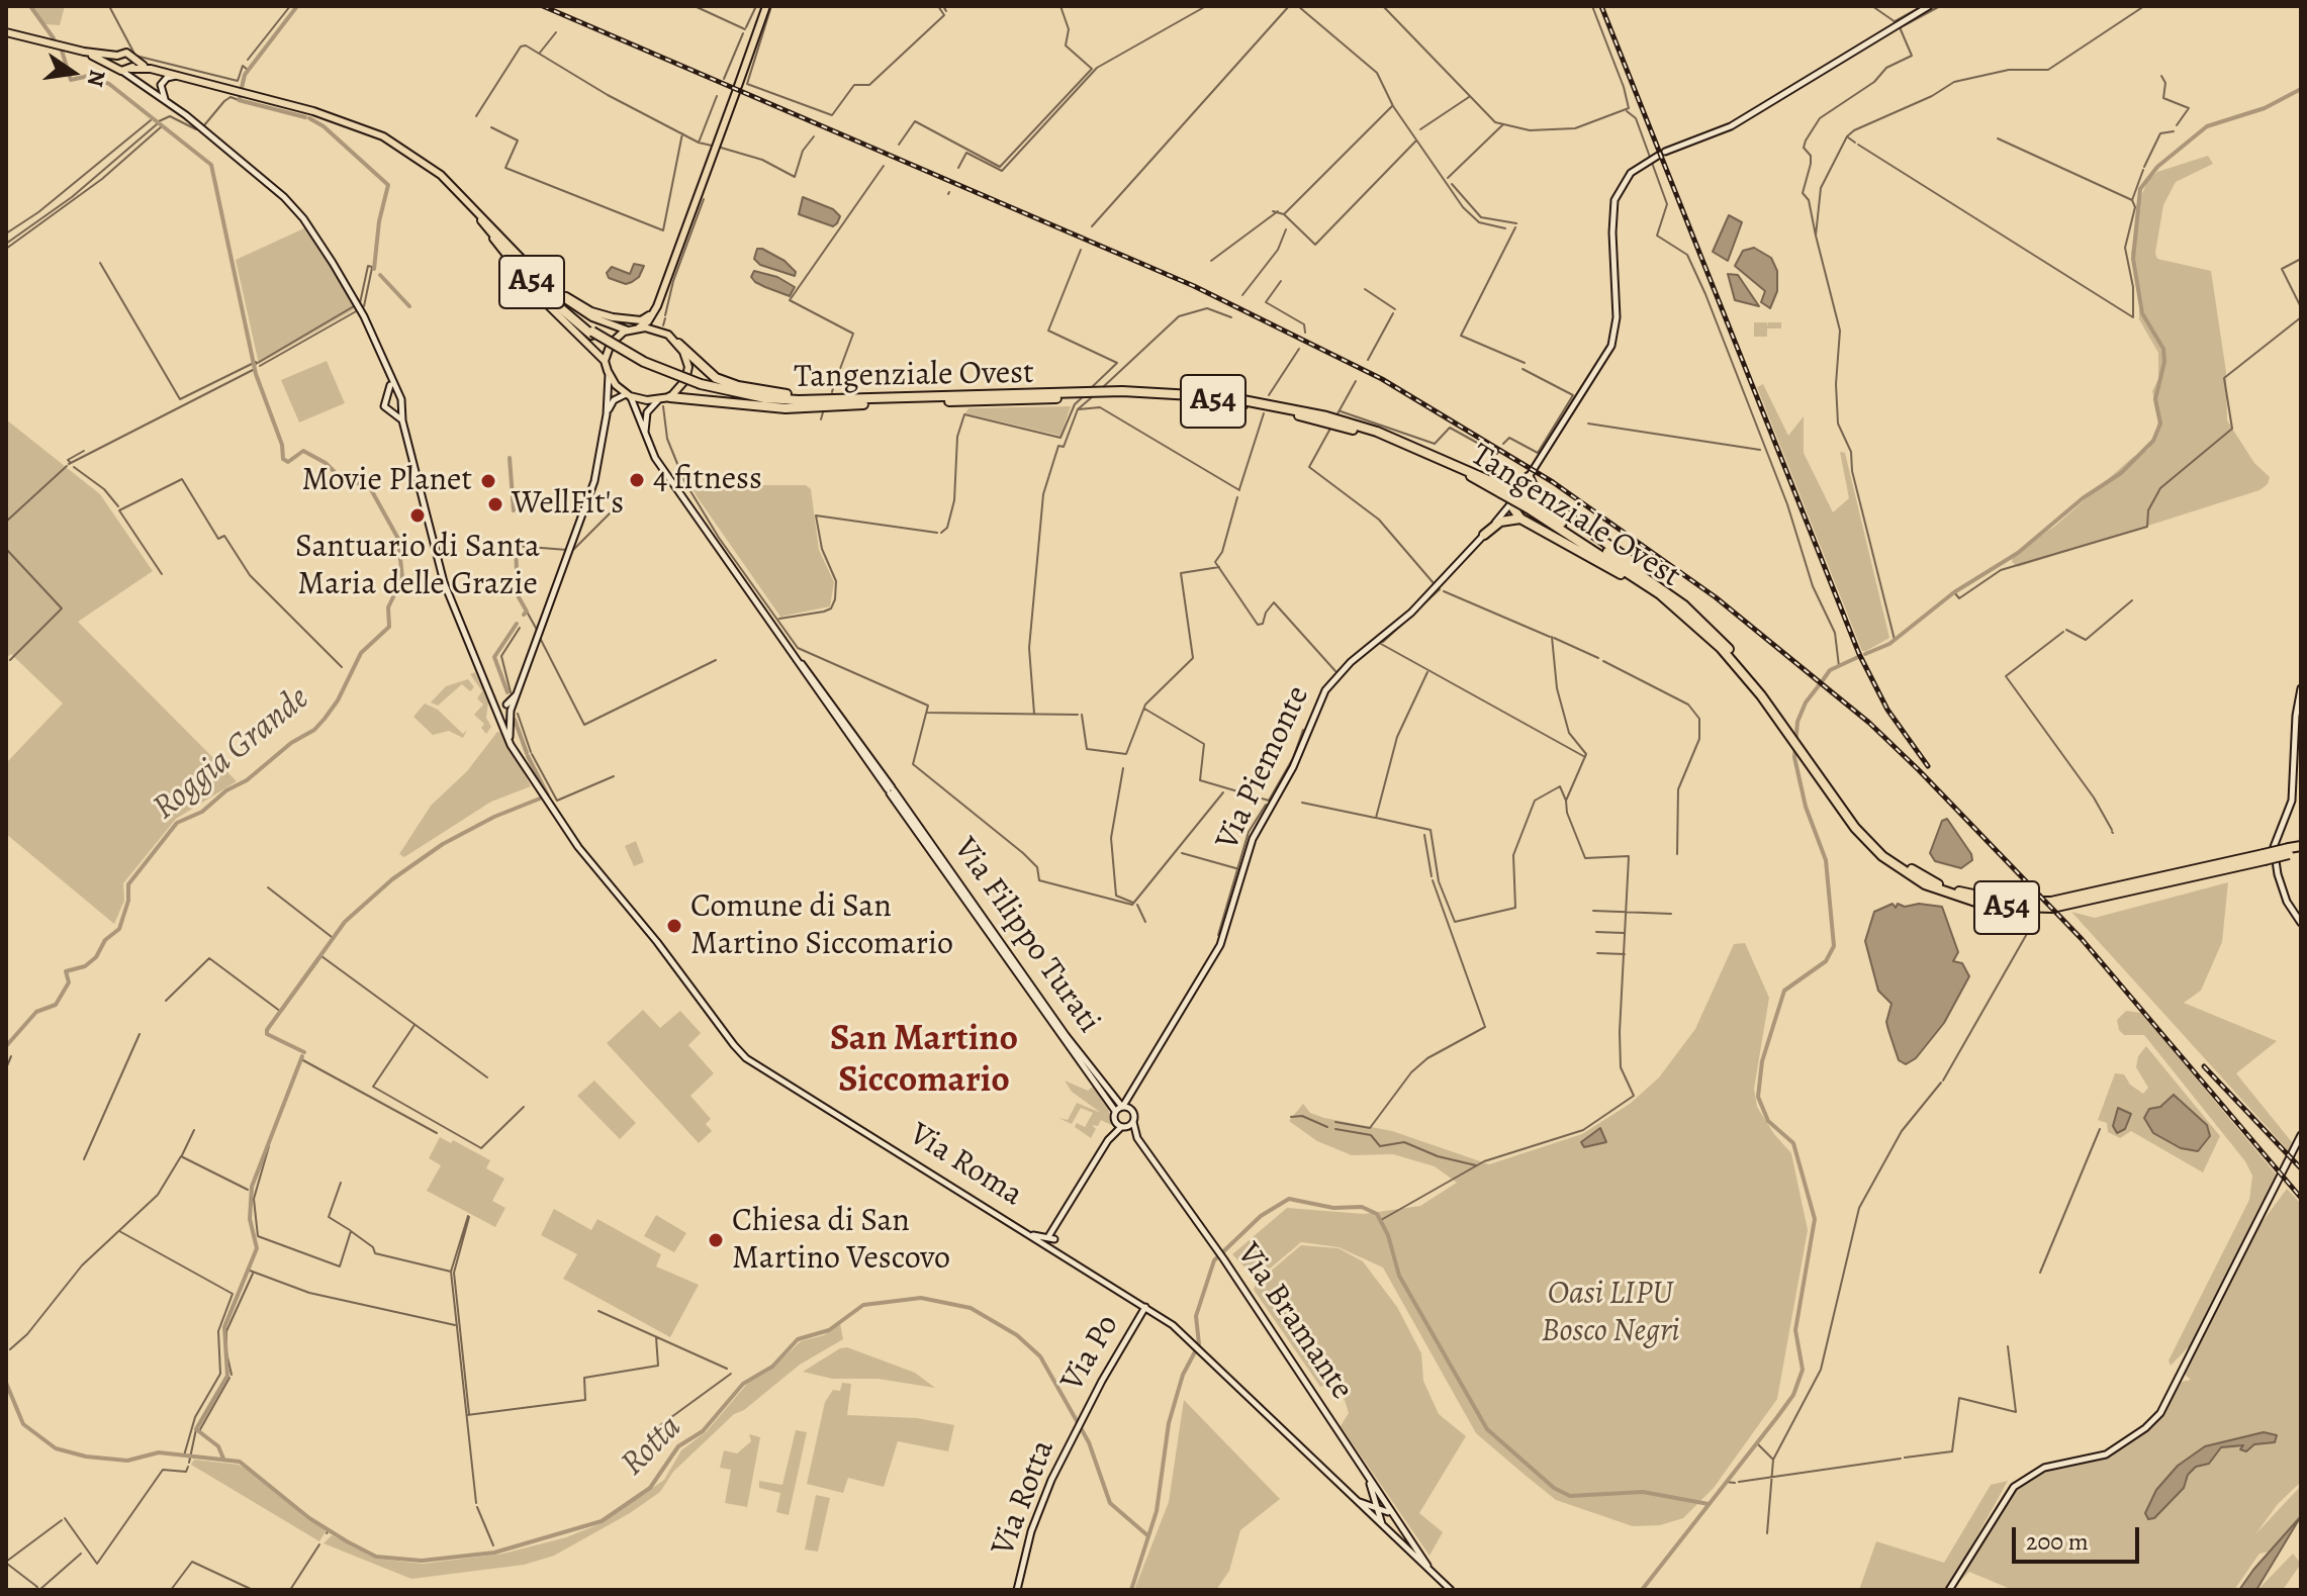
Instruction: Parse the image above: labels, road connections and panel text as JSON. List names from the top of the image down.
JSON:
{
  "streets": {
    "highway": ["A54", "Tangenziale Ovest"],
    "street": [
      "Via Piemonte",
      "Via Filippo Turati",
      "Via Roma",
      "Via Bramante",
      "Via Po",
      "Via Rotta"
    ]
  },
  "crossings": [
    ["A54", "Tangenziale Ovest"],
    ["Via Piemonte", "Via Filippo Turati"],
    ["Via Bramante", "Via Po"],
    ["Via Po", "Via Rotta"]
  ],
  "districts": ["San Martino Siccomario"],
  "water": ["Roggia Grande", "Rotta"],
  "parks": ["Oasi LIPU Bosco Negri"],
  "places": [
    "4 fitness",
    "Movie Planet",
    "WellFit's",
    "Santuario di Santa Maria delle Grazie",
    "Comune di San Martino Siccomario",
    "Chiesa di San Martino Vescovo"
  ],
  "scale_bar": "200 m",
  "north": "right"
}
